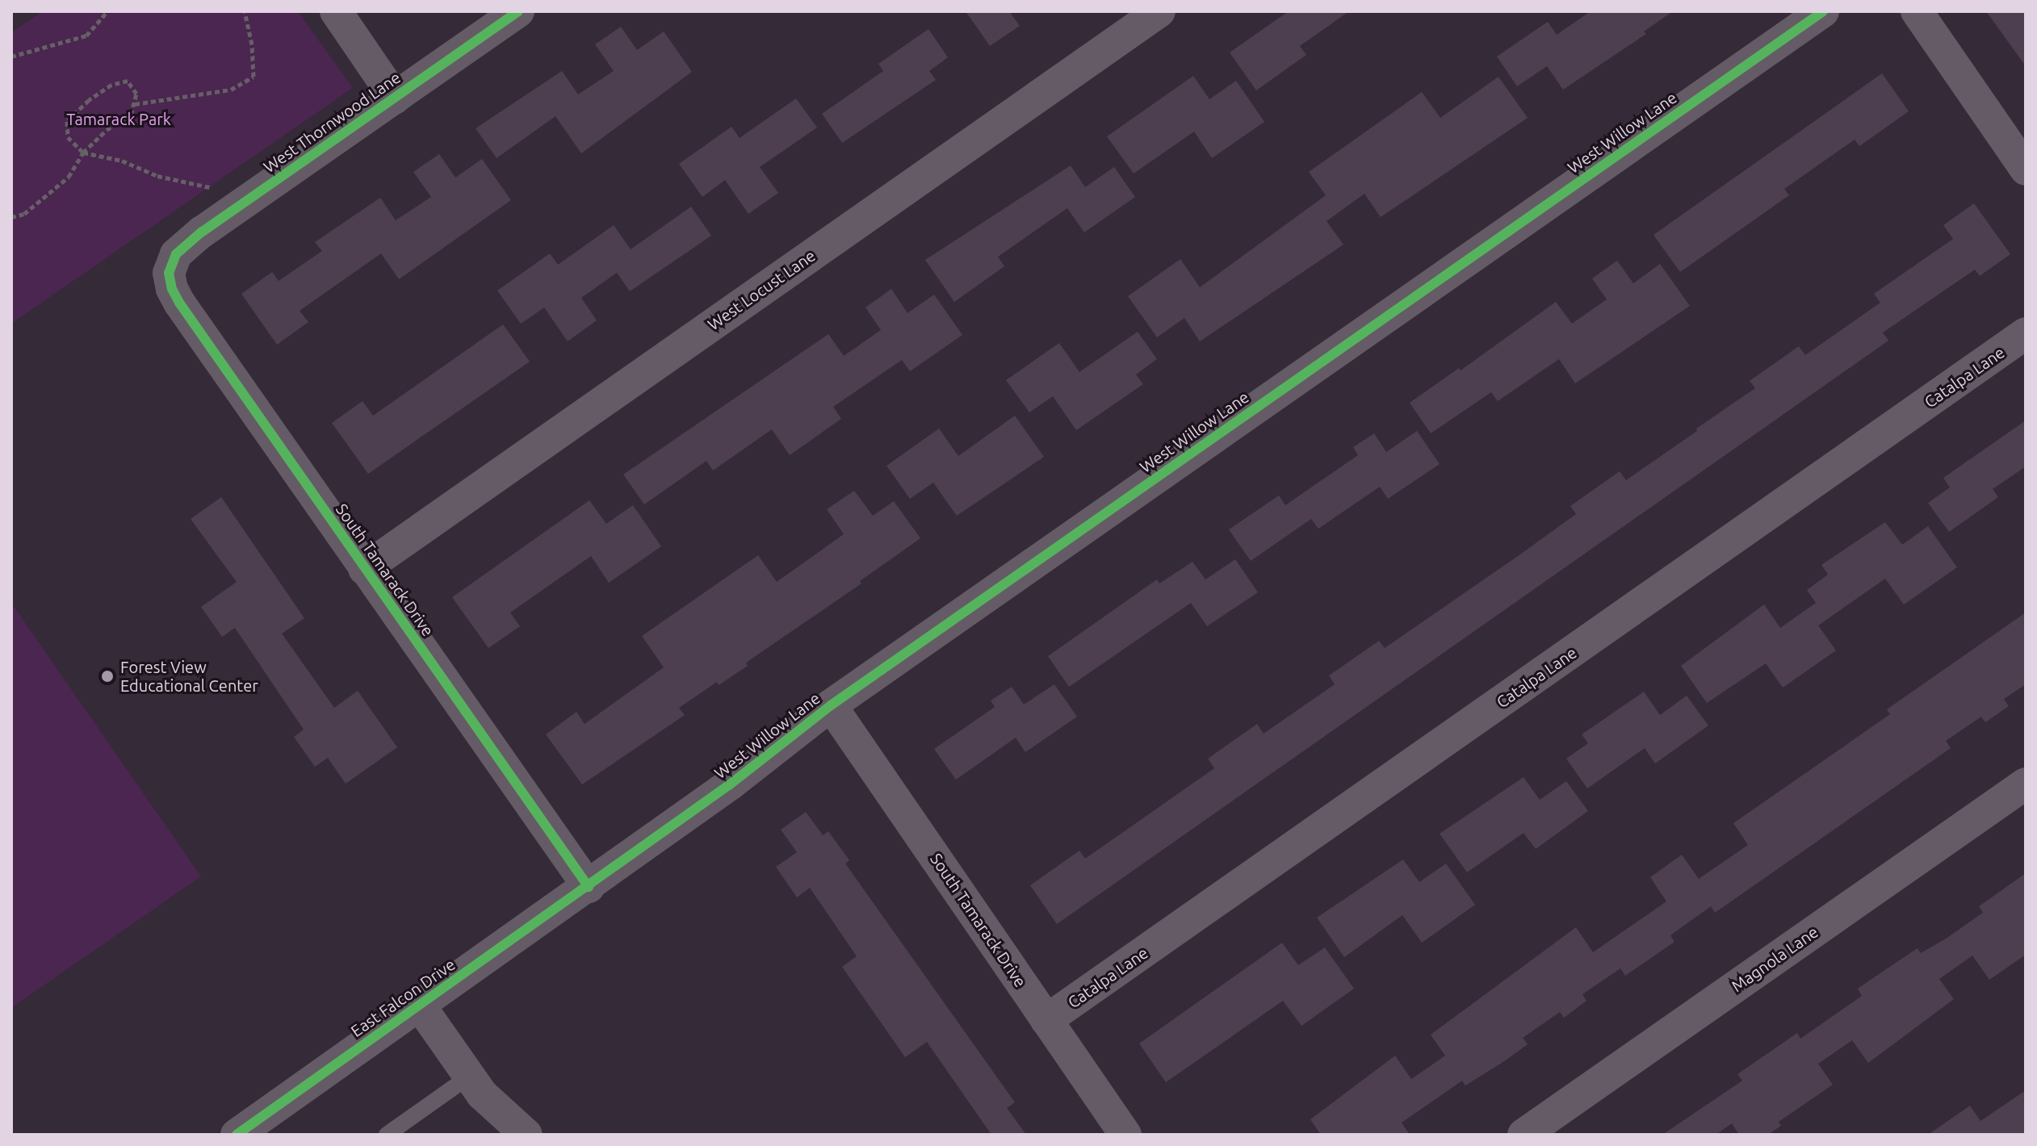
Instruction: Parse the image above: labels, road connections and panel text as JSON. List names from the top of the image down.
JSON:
{
  "streets": {
    "street": [
      "West Thornwood Lane",
      "West Willow Lane",
      "West Locust Lane",
      "Catalpa Lane",
      "South Tamarack Drive",
      "Magnola Lane",
      "East Falcon Drive"
    ]
  },
  "crossings": [
    ["West Thornwood Lane", "South Tamarack Drive"],
    ["West Willow Lane", "South Tamarack Drive"],
    ["West Willow Lane", "East Falcon Drive"],
    ["West Locust Lane", "South Tamarack Drive"],
    ["Catalpa Lane", "South Tamarack Drive"],
    ["South Tamarack Drive", "East Falcon Drive"]
  ],
  "parks": ["Tamarack Park"],
  "places": ["Forest View Educational Center"]
}
